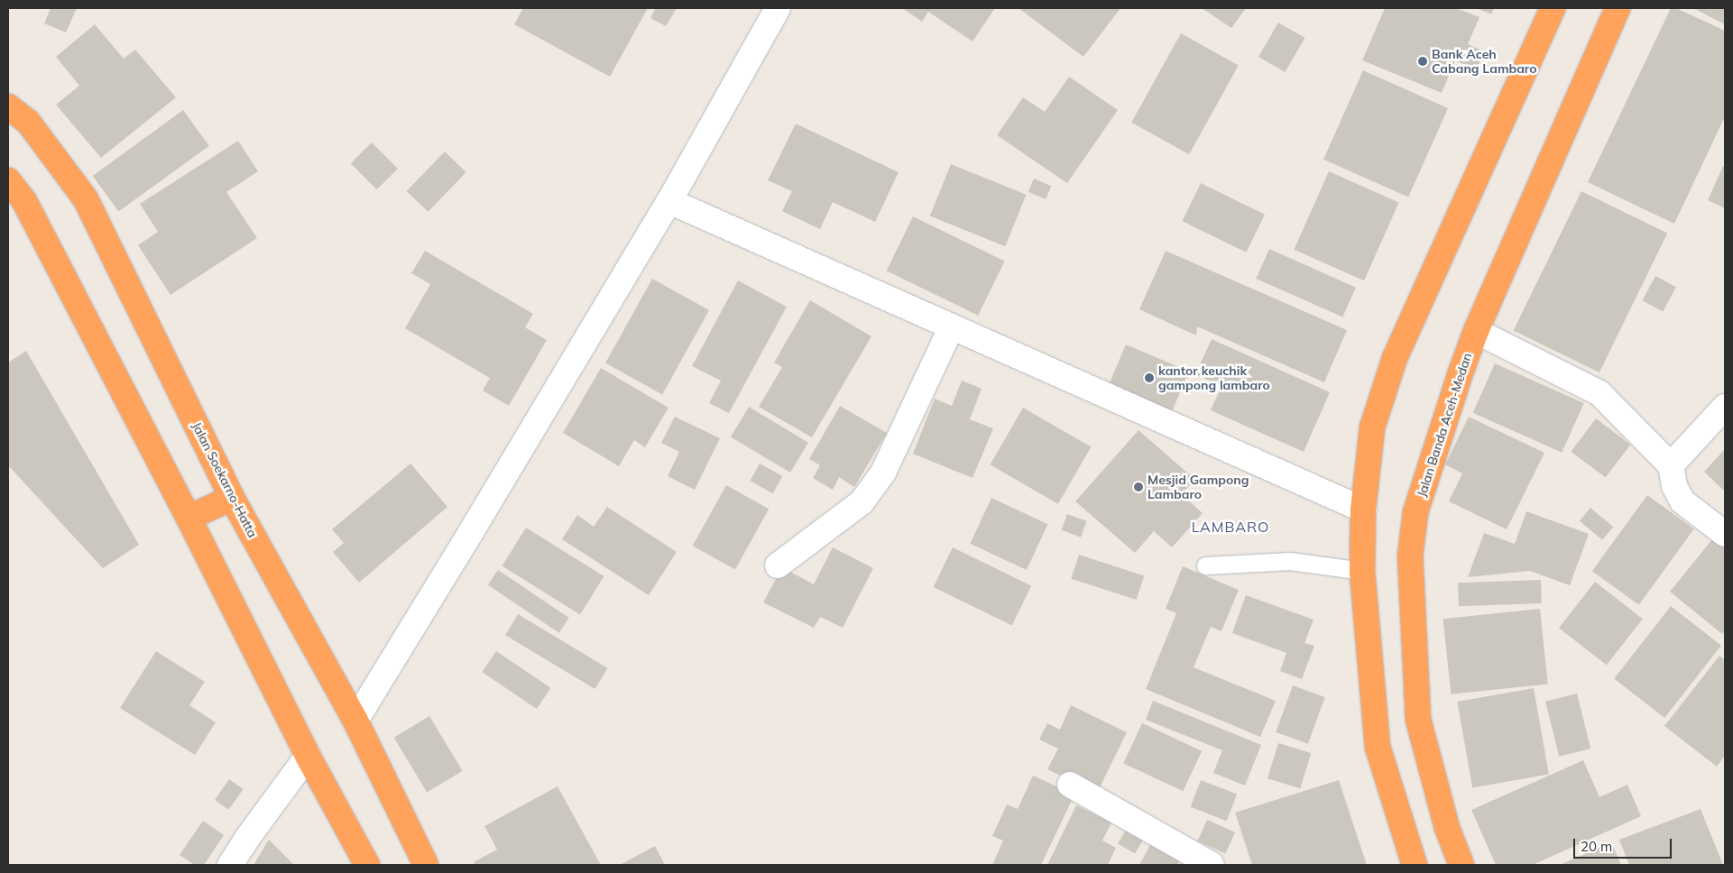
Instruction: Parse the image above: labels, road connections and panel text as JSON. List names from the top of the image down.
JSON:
{
  "streets": {
    "highway": ["Jalan Banda Aceh-Medan", "Jalan Soekarno-Hatta"]
  },
  "districts": ["LAMBARO"],
  "places": ["Bank Aceh Cabang Lambaro", "kantor keuchik gampong lambaro", "Mesjid Gampong Lambaro"],
  "scale_bar": "20 m"
}
